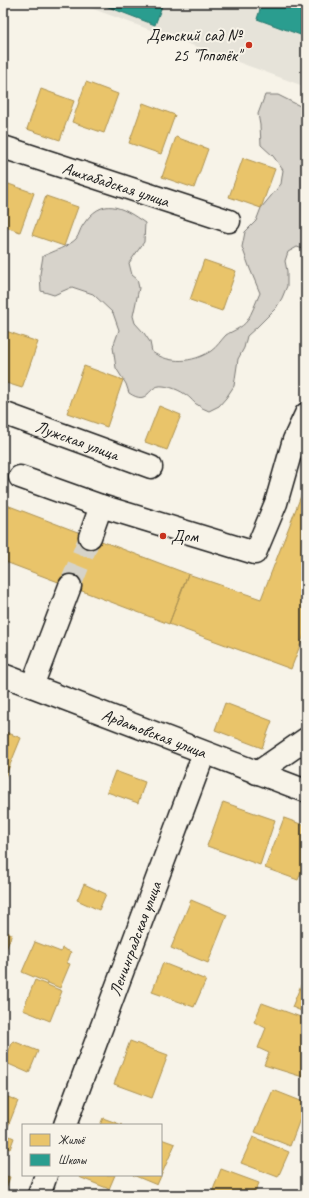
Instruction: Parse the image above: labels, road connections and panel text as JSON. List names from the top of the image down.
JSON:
{
  "streets": {
    "street": [
      "Ашхабадская улица",
      "Лужская улица",
      "Ардатовская улица",
      "Ленинградская улица"
    ]
  },
  "crossings": [
    ["Ардатовская улица", "Ленинградская улица"]
  ],
  "places": ["Детский сад № 25 \"Тополёк\"", "Дом"],
  "legend": ["Жильё", "Школы"]
}
